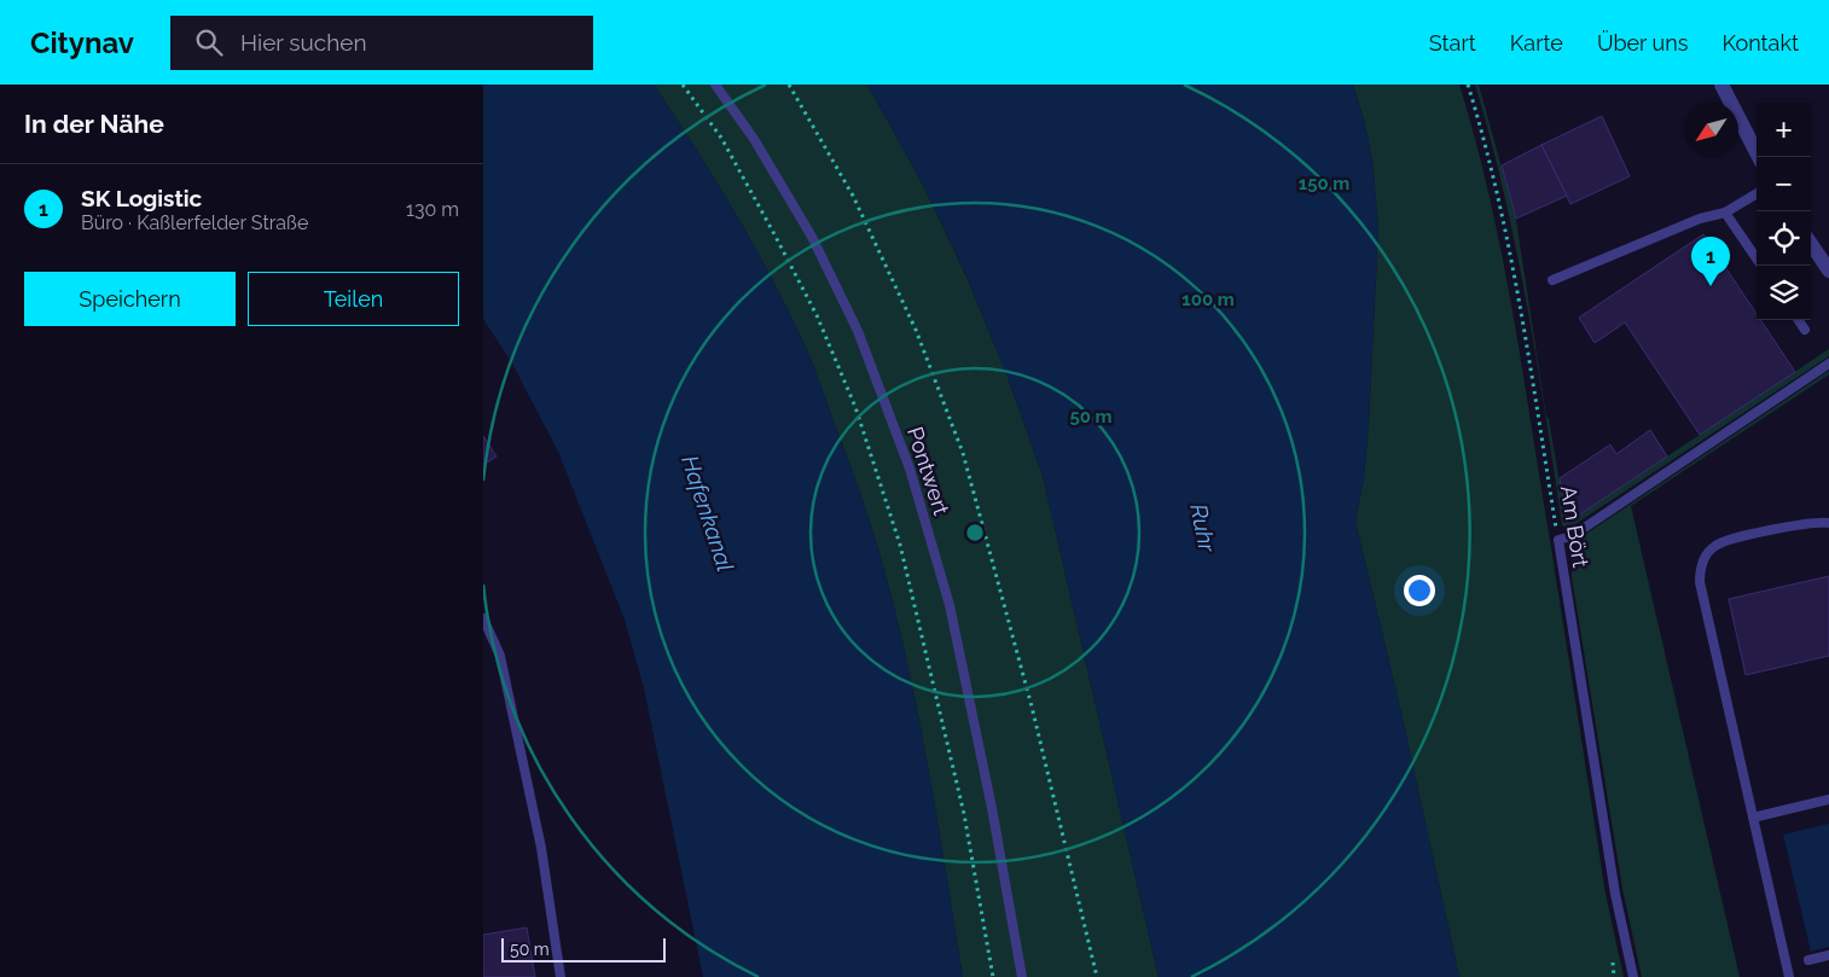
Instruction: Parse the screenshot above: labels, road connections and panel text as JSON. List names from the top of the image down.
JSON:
{
  "streets": {
    "lane": ["Pontwert", "Am Bört"]
  },
  "water": ["Hafenkanal", "Ruhr"],
  "scale_bar": "50 m",
  "north": "bottom left",
  "page": {
    "header": "Citynav",
    "search": "Hier suchen",
    "nav": [
      "Start",
      "Karte",
      "Über uns",
      "Kontakt"
    ],
    "heading": "In der Nähe",
    "map_buttons": ["+", "−"],
    "list": [
      {
        "mark": "1",
        "name": "SK Logistic",
        "note": "Büro · Kaßlerfelder Straße",
        "value": "130 m"
      }
    ],
    "pins": "1",
    "buttons": ["Speichern", "Teilen"],
    "scale": "50 m"
  },
  "rings": ["150 m", "100 m", "50 m"]
}
